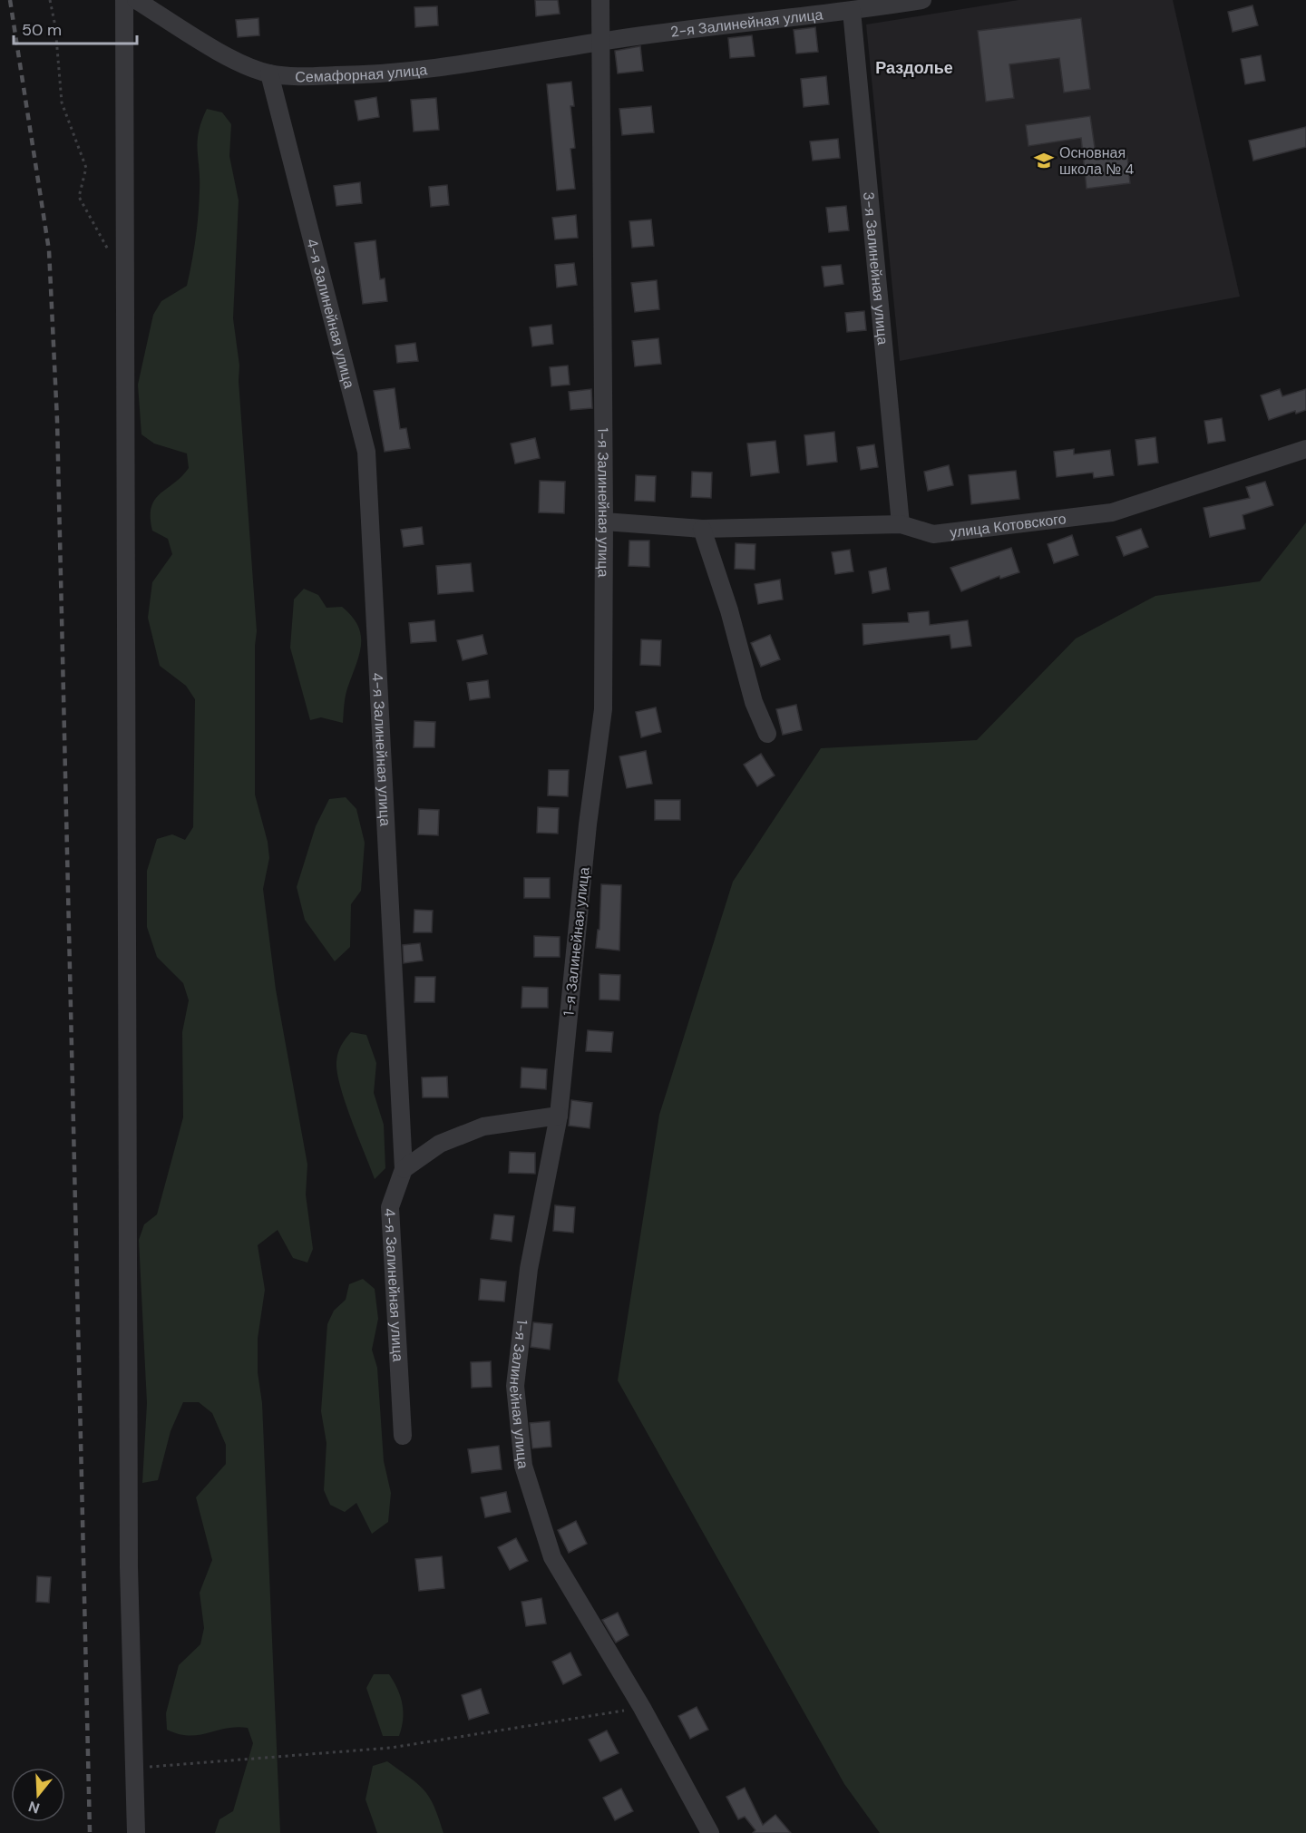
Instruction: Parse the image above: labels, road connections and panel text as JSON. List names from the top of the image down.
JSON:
{
  "streets": {
    "street": [
      "2-я Залинейная улица",
      "Семафорная улица",
      "3-я Залинейная улица",
      "4-я Залинейная улица",
      "1-я Залинейная улица",
      "улица Котовского"
    ]
  },
  "crossings": [
    ["2-я Залинейная улица", "Семафорная улица"],
    ["2-я Залинейная улица", "3-я Залинейная улица"],
    ["2-я Залинейная улица", "1-я Залинейная улица"],
    ["Семафорная улица", "4-я Залинейная улица"],
    ["Семафорная улица", "1-я Залинейная улица"],
    ["3-я Залинейная улица", "улица Котовского"],
    ["1-я Залинейная улица", "улица Котовского"]
  ],
  "districts": ["Раздолье"],
  "places": {
    "school or university": ["Основная школа № 4"]
  },
  "scale_bar": "50 m",
  "north": "bottom"
}
